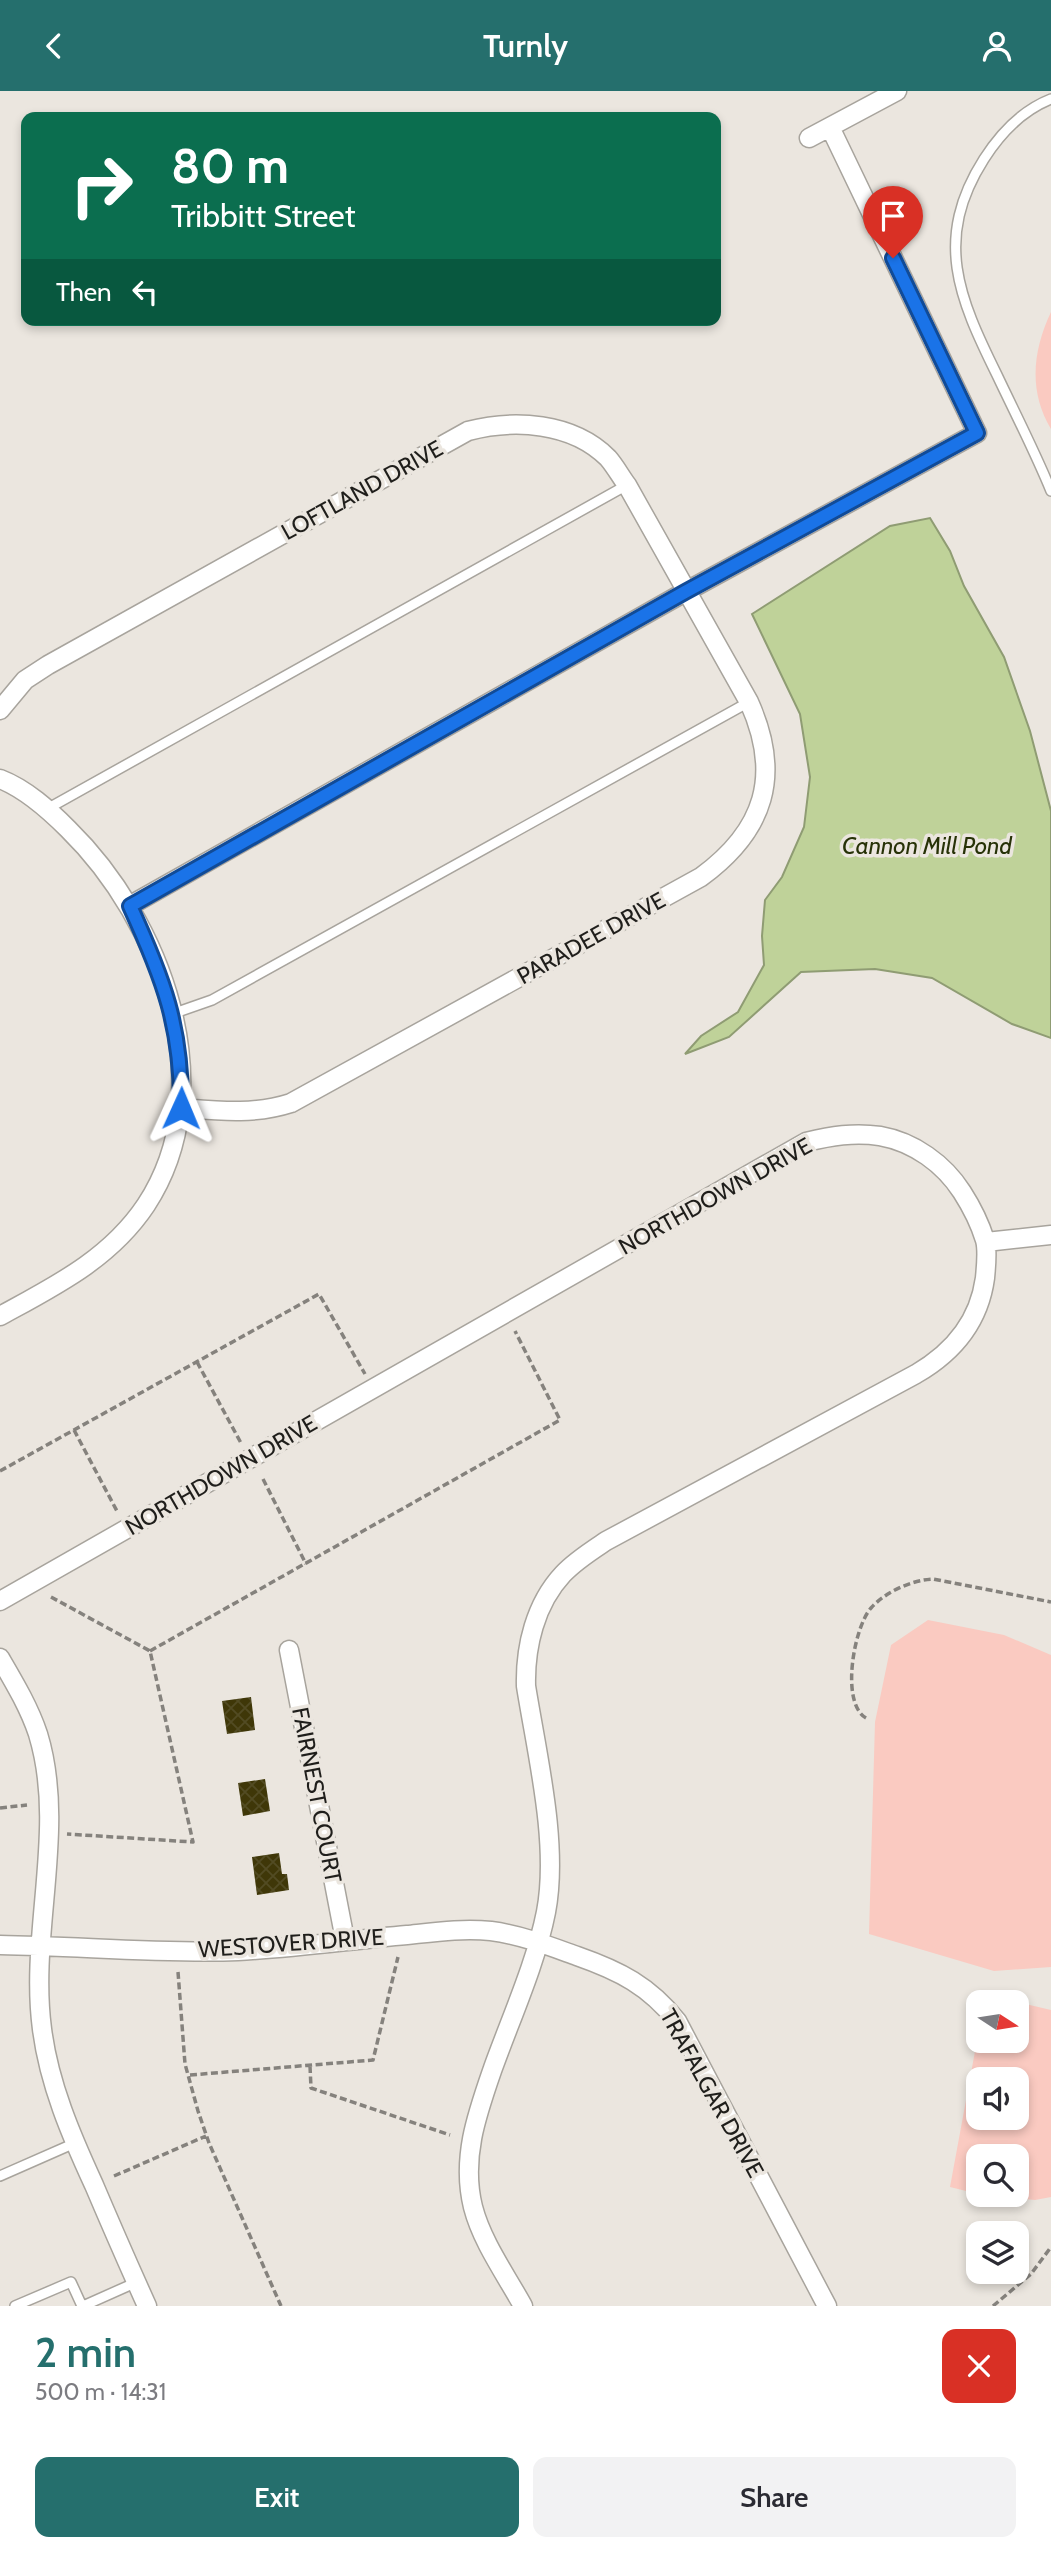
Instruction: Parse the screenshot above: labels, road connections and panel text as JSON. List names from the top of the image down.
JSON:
{
  "streets": {
    "street": [
      "LOFTLAND DRIVE",
      "PARADEE DRIVE",
      "NORTHDOWN DRIVE",
      "FAIRNEST COURT",
      "WESTOVER DRIVE",
      "TRAFALGAR DRIVE"
    ]
  },
  "crossings": [
    ["LOFTLAND DRIVE", "PARADEE DRIVE"],
    ["NORTHDOWN DRIVE", "WESTOVER DRIVE"],
    ["NORTHDOWN DRIVE", "TRAFALGAR DRIVE"],
    ["FAIRNEST COURT", "WESTOVER DRIVE"],
    ["WESTOVER DRIVE", "TRAFALGAR DRIVE"]
  ],
  "water": ["Cannon Mill Pond"],
  "north": "right",
  "page": {
    "header": "Turnly",
    "turn": ["80 m", "Tribbitt Street"],
    "then": "Then",
    "heading": ["2 min", "500 m · 14:31"],
    "buttons": ["Exit", "Share"]
  }
}
